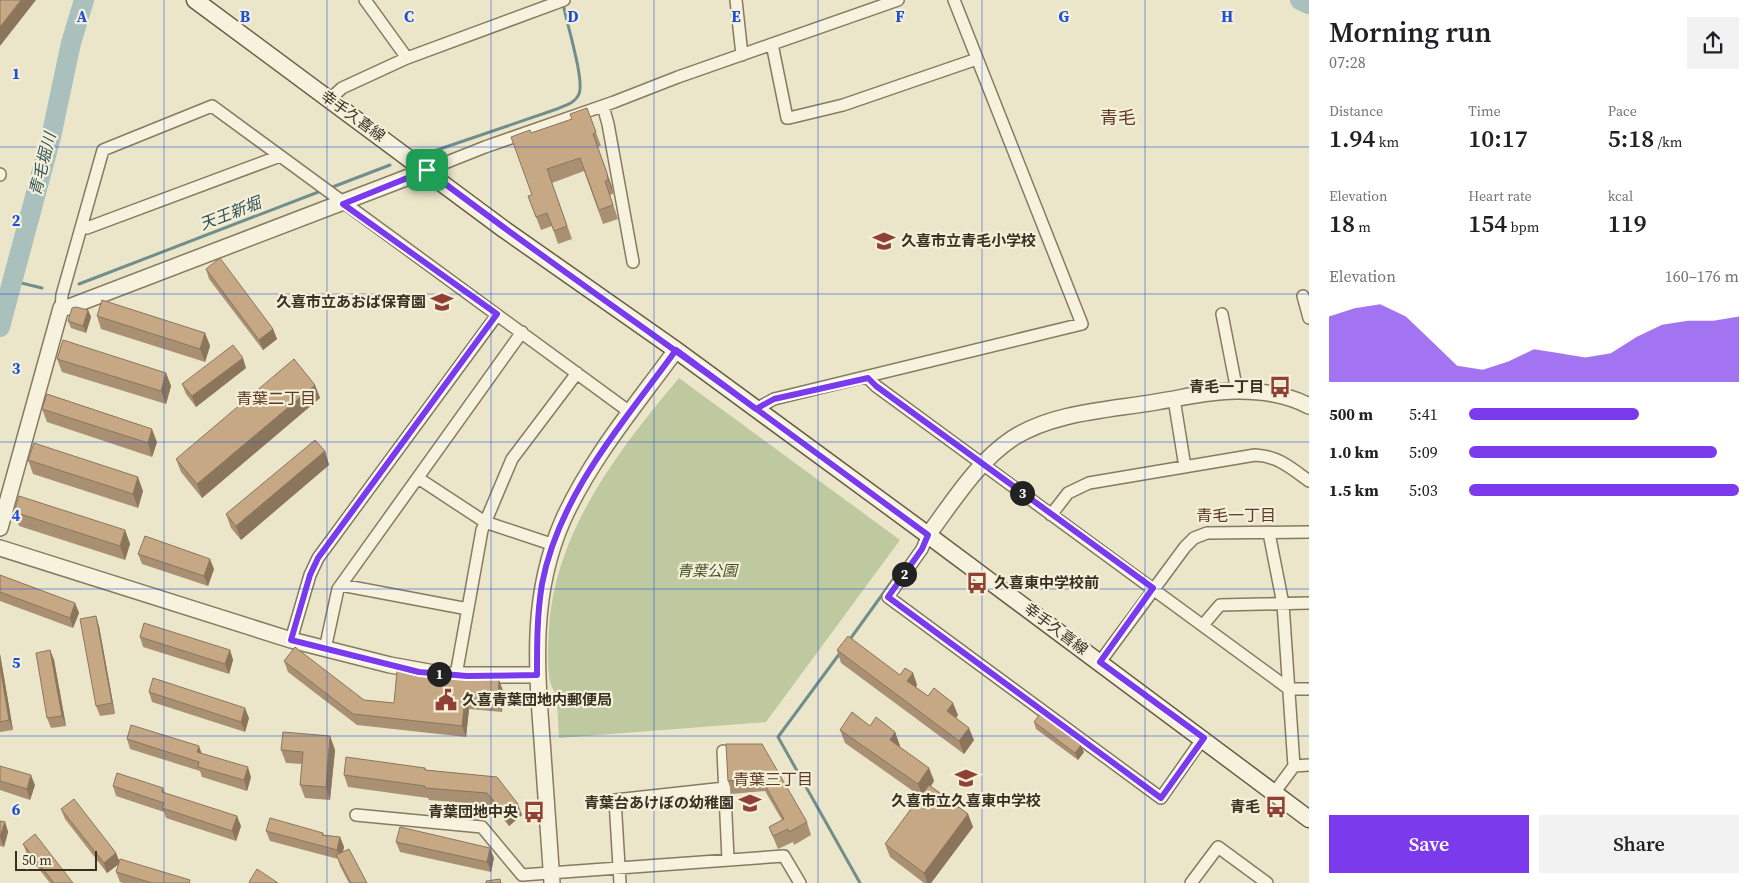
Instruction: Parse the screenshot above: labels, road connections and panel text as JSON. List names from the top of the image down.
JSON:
{
  "streets": {
    "main road": ["幸手久喜線"]
  },
  "districts": [
    "青毛",
    "青葉二丁目",
    "青毛一丁目",
    "青葉三丁目"
  ],
  "water": ["青毛堀川", "天王新堀"],
  "parks": ["青葉公園"],
  "places": {
    "school or university": [
      "久喜市立青毛小学校",
      "久喜市立あおば保育園",
      "久喜市立久喜東中学校",
      "青葉台あけぼの幼稚園"
    ],
    "bus stop": [
      "青毛一丁目",
      "久喜東中学校前",
      "青毛",
      "青葉団地中央"
    ],
    "public building": ["久喜青葉団地内郵便局"]
  },
  "scale_bar": "50 m",
  "page": {
    "heading": ["Morning run", "07:28"],
    "stats": [
      ["Distance", "1.94 km"],
      ["Time", "10:17"],
      ["Pace", "5:18 /km"],
      ["Elevation", "18 m"],
      ["Heart rate", "154 bpm"],
      ["kcal", "119"]
    ],
    "chart": ["Elevation", "160–176 m"],
    "list": [
      {
        "name": "500 m",
        "note": "5:41"
      },
      {
        "name": "1.0 km",
        "note": "5:09"
      },
      {
        "name": "1.5 km",
        "note": "5:03"
      }
    ],
    "pins": ["3", "2", "1"],
    "buttons": ["Save", "Share"],
    "scale": "50 m"
  },
  "grid": {
    "columns": [
      "A",
      "B",
      "C",
      "D",
      "E",
      "F",
      "G",
      "H"
    ],
    "rows": [
      "1",
      "2",
      "3",
      "4",
      "5",
      "6"
    ]
  }
}
